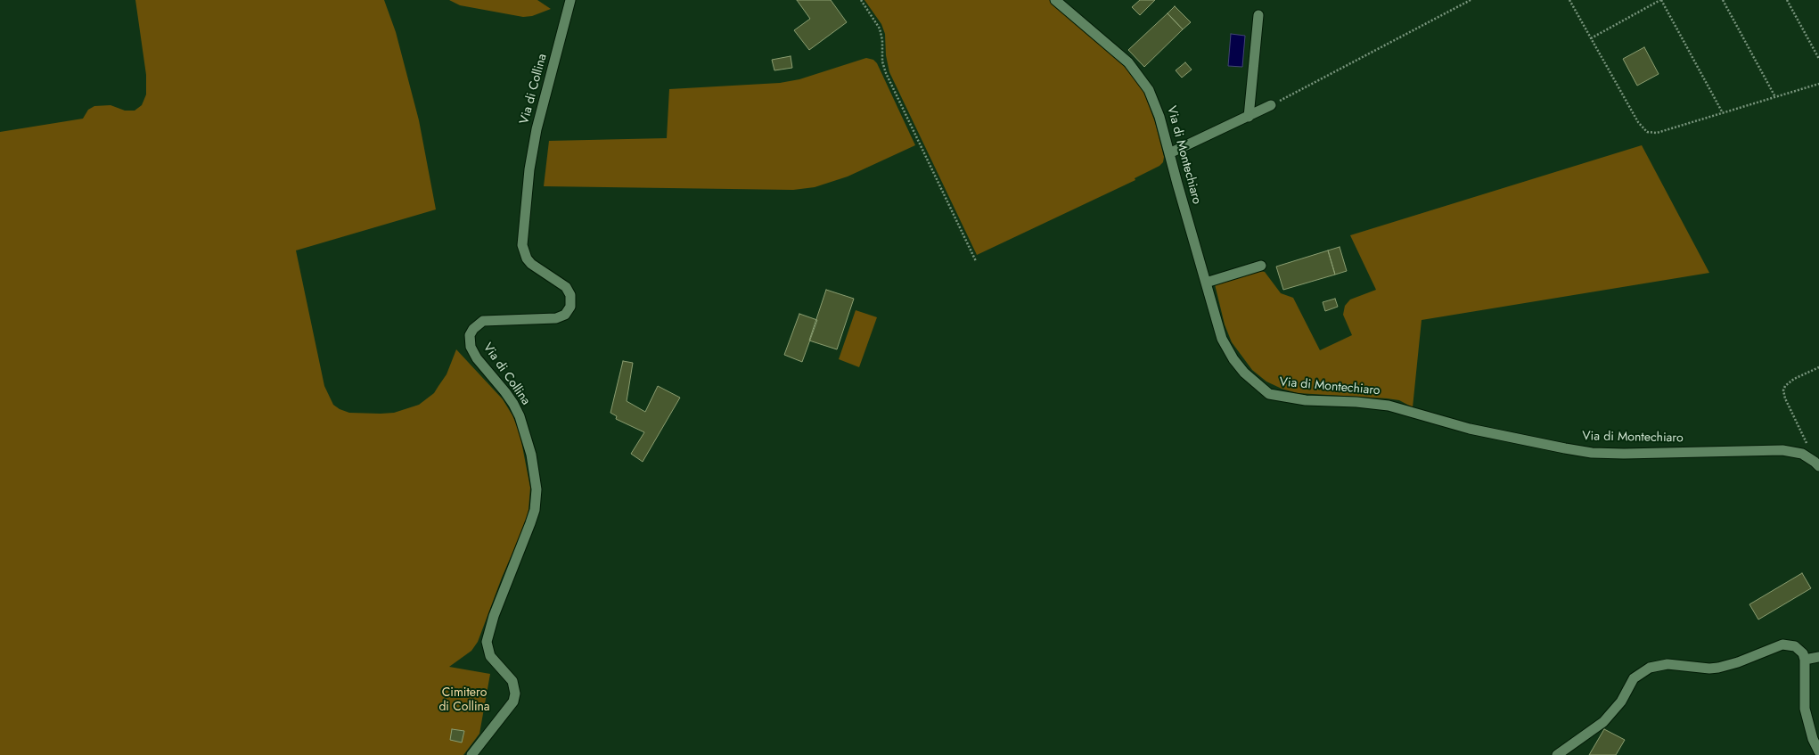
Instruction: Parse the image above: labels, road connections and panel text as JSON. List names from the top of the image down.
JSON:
{
  "streets": {
    "street": ["Via di Collina", "Via di Montechiaro"]
  },
  "parks": ["Cimitero di Collina"]
}
